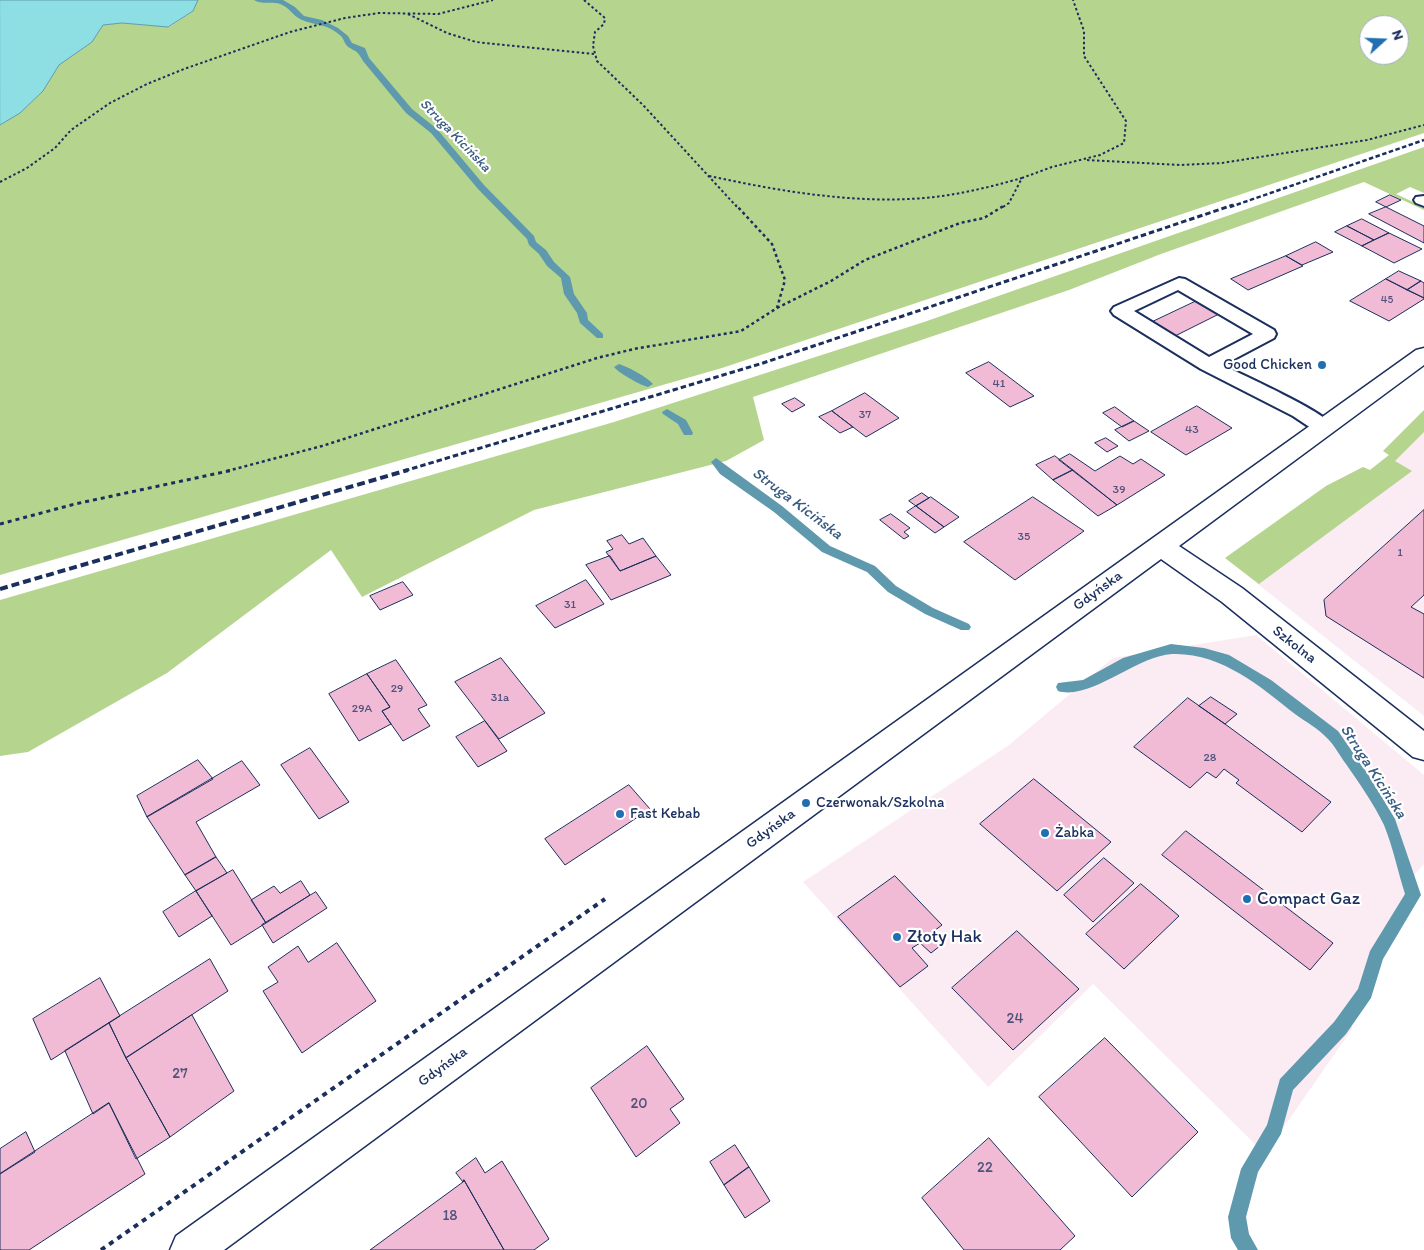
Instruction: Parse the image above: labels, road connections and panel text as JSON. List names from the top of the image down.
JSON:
{
  "streets": {
    "main road": ["Gdyńska", "Szkolna"]
  },
  "crossings": [
    ["Gdyńska", "Szkolna"]
  ],
  "water": ["Struga Kicińska"],
  "places": [
    "Good Chicken",
    "Czerwonak/Szkolna",
    "Fast Kebab",
    "Żabka",
    "Compact Gaz",
    "Złoty Hak"
  ],
  "house_numbers": [
    "45",
    "41",
    "37",
    "43",
    "39",
    "35",
    "1",
    "31",
    "29",
    "31a",
    "29A",
    "28",
    "24",
    "27",
    "20",
    "22",
    "18"
  ],
  "north": "right"
}
